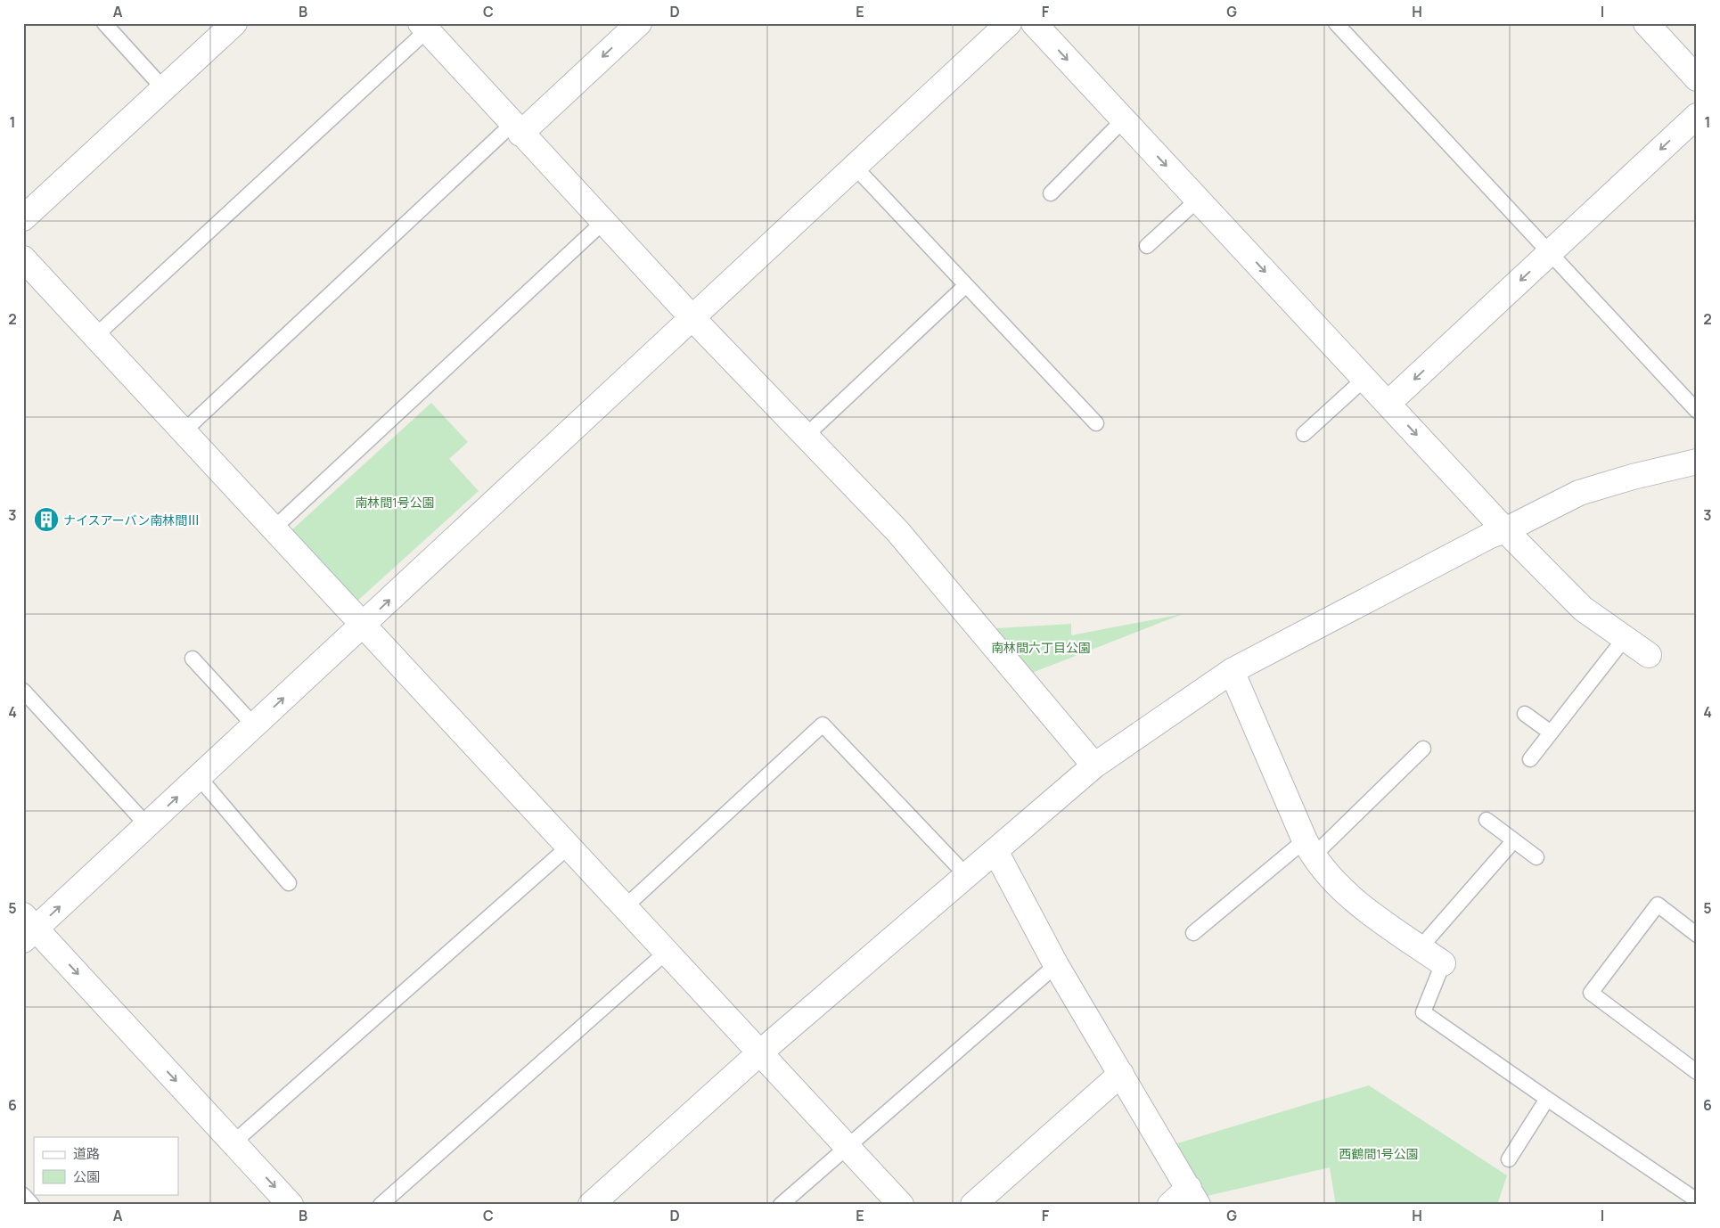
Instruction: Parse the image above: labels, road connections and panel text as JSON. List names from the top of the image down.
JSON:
{
  "parks": ["南林間1号公園", "南林間六丁目公園", "西鶴間1号公園"],
  "places": {
    "building": ["ナイスアーバン南林間Ⅲ"]
  },
  "legend": ["道路", "公園"],
  "grid": {
    "columns": [
      "A",
      "B",
      "C",
      "D",
      "E",
      "F",
      "G",
      "H",
      "I"
    ],
    "rows": [
      "1",
      "2",
      "3",
      "4",
      "5",
      "6"
    ]
  }
}
